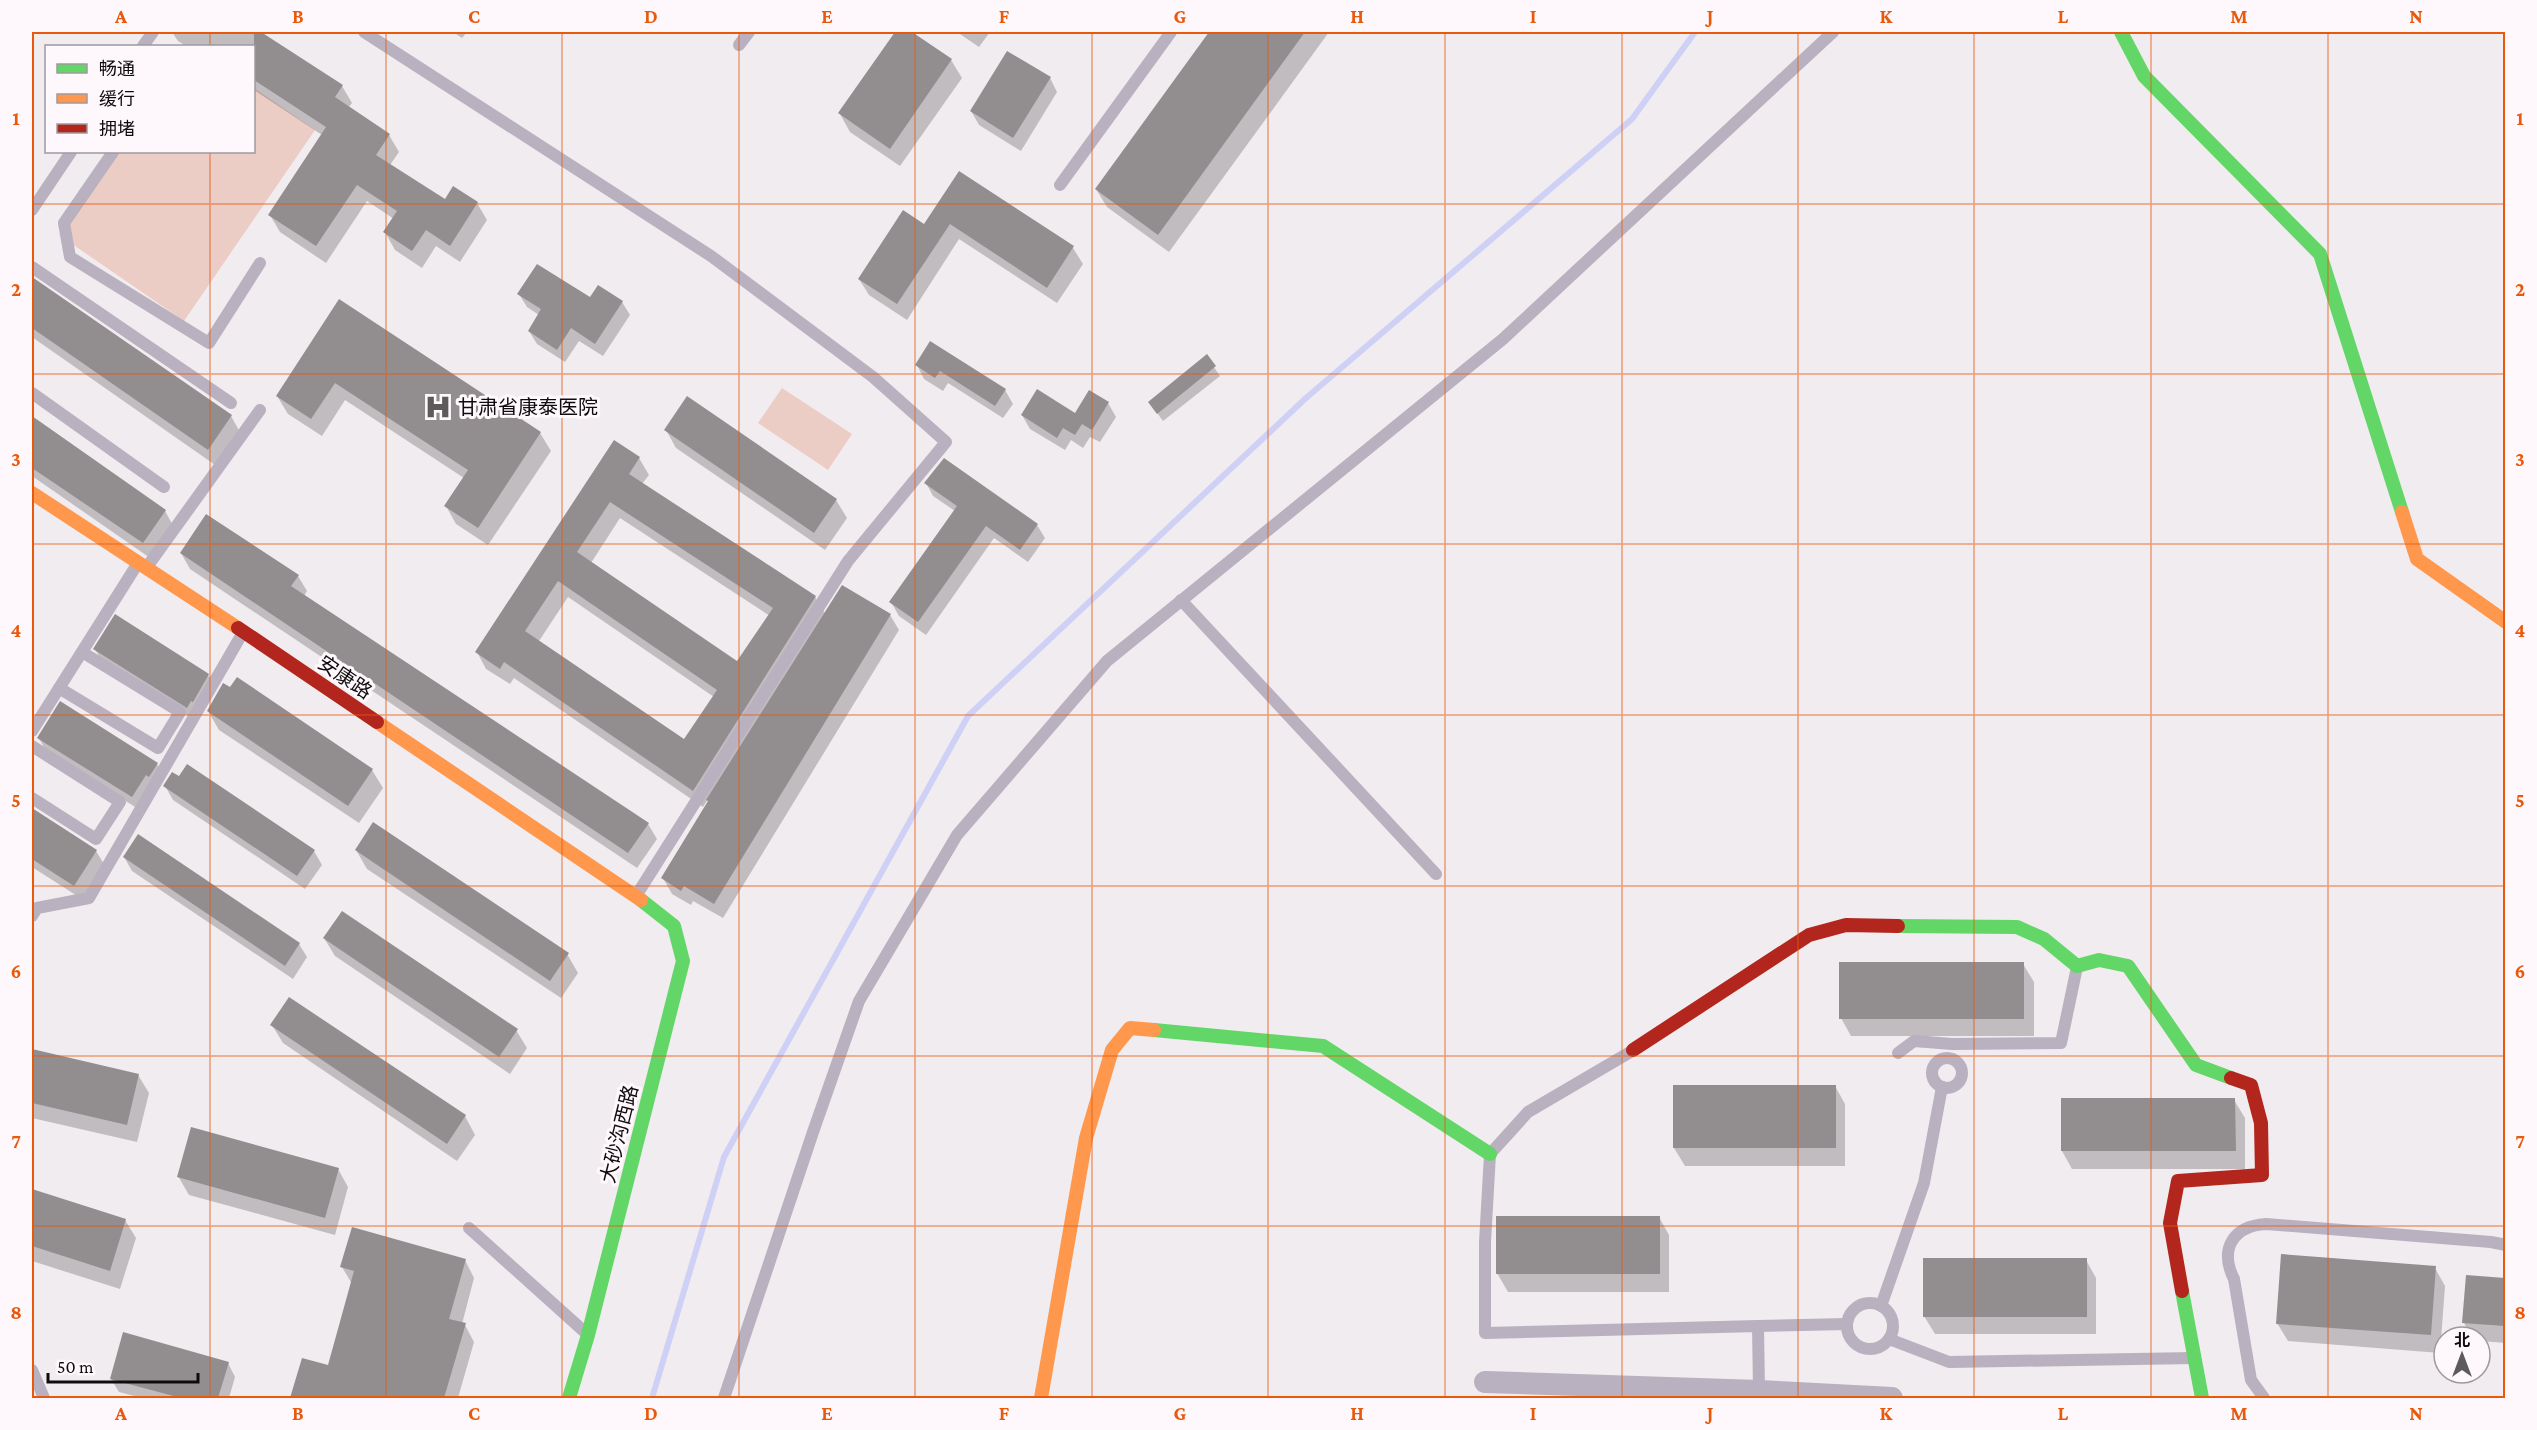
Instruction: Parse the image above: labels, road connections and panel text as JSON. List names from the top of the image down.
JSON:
{
  "streets": {
    "street": ["安康路", "大砂沟西路"]
  },
  "crossings": [
    ["安康路", "大砂沟西路"]
  ],
  "places": {
    "hospital": ["甘肃省康泰医院"]
  },
  "legend": ["畅通", "缓行", "拥堵"],
  "scale_bar": "50 m",
  "north": "top",
  "grid": {
    "columns": [
      "A",
      "B",
      "C",
      "D",
      "E",
      "F",
      "G",
      "H",
      "I",
      "J",
      "K",
      "L",
      "M",
      "N"
    ],
    "rows": [
      "1",
      "2",
      "3",
      "4",
      "5",
      "6",
      "7",
      "8"
    ]
  }
}
